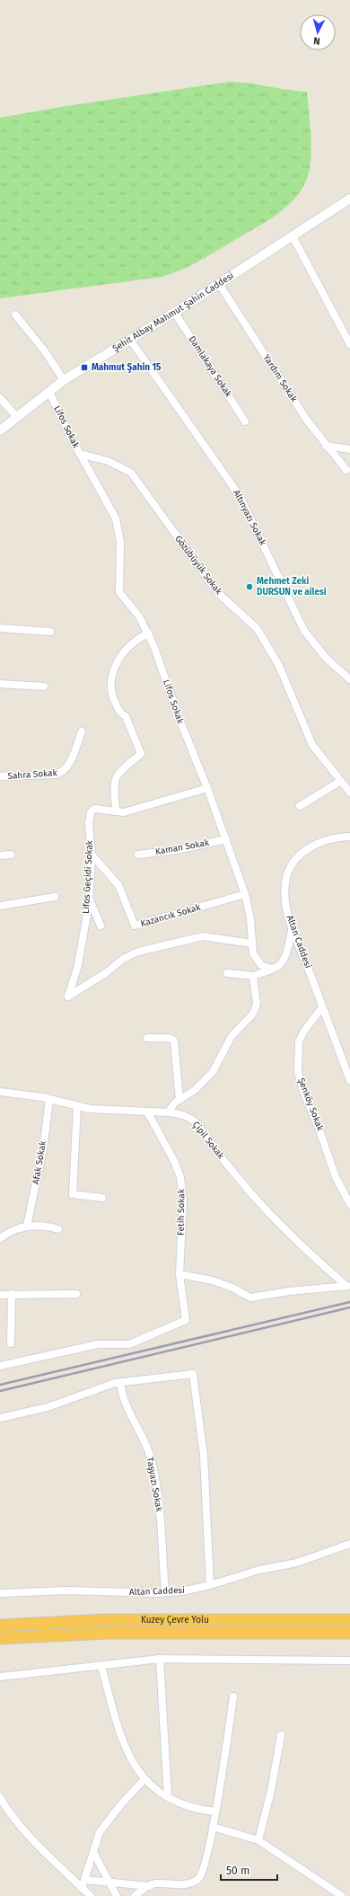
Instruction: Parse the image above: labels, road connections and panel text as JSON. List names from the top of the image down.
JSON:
{
  "streets": {
    "highway": ["Kuzey Çevre Yolu"],
    "street": [
      "Şehit Albay Mahmut Şahin Caddesi",
      "Damlakaya Sokak",
      "Yardım Sokak",
      "Lifos Sokak",
      "Altınyazı Sokak",
      "Gözübüyük Sokak",
      "Sahra Sokak",
      "Kaman Sokak",
      "Lifos Geçidi Sokak",
      "Kazancık Sokak",
      "Altan Caddesi",
      "Şenköy Sokak",
      "Çipil Sokak",
      "Afak Sokak",
      "Fetih Sokak",
      "Taşyazı Sokak"
    ]
  },
  "crossings": [
    ["Şehit Albay Mahmut Şahin Caddesi", "Damlakaya Sokak"],
    ["Şehit Albay Mahmut Şahin Caddesi", "Yardım Sokak"],
    ["Şehit Albay Mahmut Şahin Caddesi", "Lifos Sokak"],
    ["Şehit Albay Mahmut Şahin Caddesi", "Altınyazı Sokak"],
    ["Lifos Sokak", "Gözübüyük Sokak"],
    ["Lifos Sokak", "Kaman Sokak"],
    ["Lifos Sokak", "Lifos Geçidi Sokak"],
    ["Lifos Sokak", "Kazancık Sokak"],
    ["Lifos Geçidi Sokak", "Kazancık Sokak"],
    ["Altan Caddesi", "Şenköy Sokak"],
    ["Altan Caddesi", "Taşyazı Sokak"],
    ["Çipil Sokak", "Afak Sokak"],
    ["Çipil Sokak", "Fetih Sokak"]
  ],
  "places": {
    "transit": ["Mahmut Şahin 15"],
    "other": ["Mehmet Zeki DURSUN ve ailesi"]
  },
  "scale_bar": "50 m",
  "north": "bottom"
}
